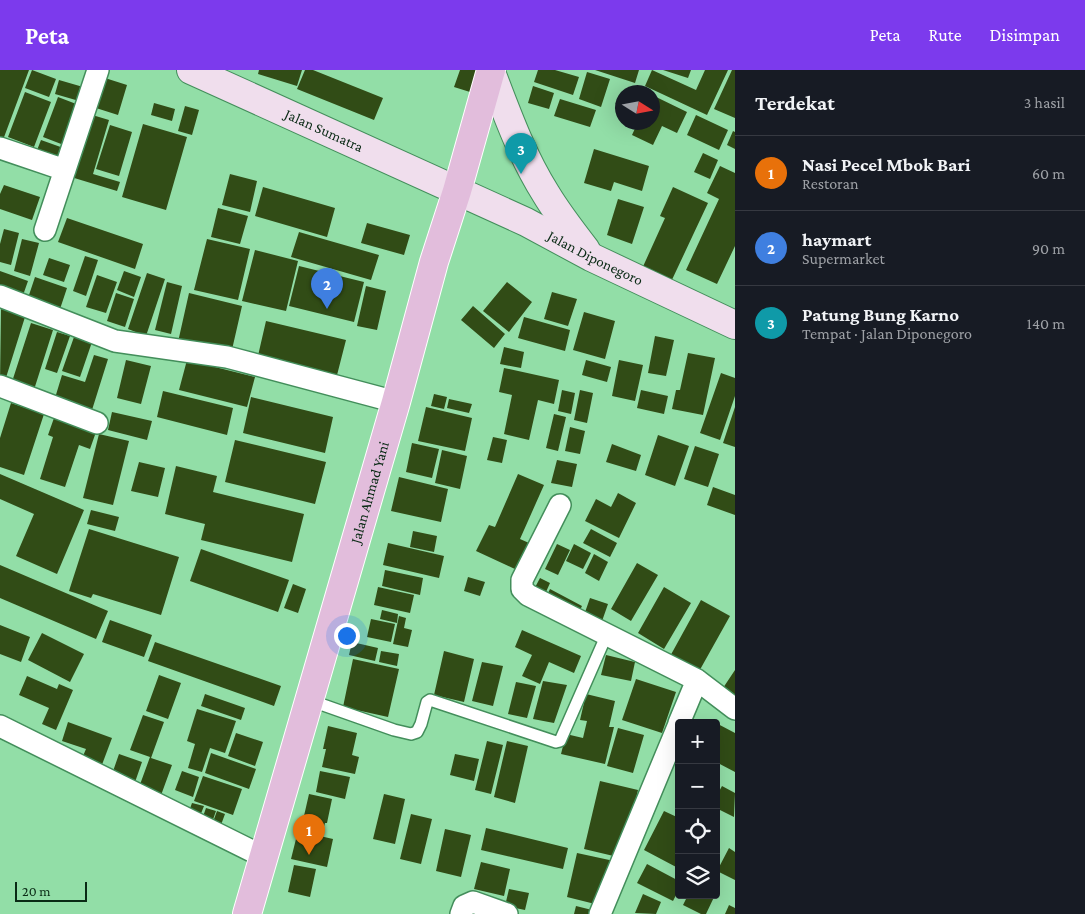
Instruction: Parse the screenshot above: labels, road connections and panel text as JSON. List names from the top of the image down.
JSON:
{
  "streets": {
    "main road": ["Jalan Sumatra", "Jalan Diponegoro", "Jalan Ahmad Yani"]
  },
  "crossings": [
    ["Jalan Sumatra", "Jalan Diponegoro"],
    ["Jalan Sumatra", "Jalan Ahmad Yani"],
    ["Jalan Diponegoro", "Jalan Ahmad Yani"]
  ],
  "scale_bar": "20 m",
  "north": "right",
  "page": {
    "header": "Peta",
    "nav": ["Peta", "Rute", "Disimpan"],
    "heading": ["Terdekat", "3 hasil"],
    "pins": ["3", "2", "1"],
    "list": [
      {
        "mark": "1",
        "name": "Nasi Pecel Mbok Bari",
        "note": "Restoran",
        "value": "60 m"
      },
      {
        "mark": "2",
        "name": "haymart",
        "note": "Supermarket",
        "value": "90 m"
      },
      {
        "mark": "3",
        "name": "Patung Bung Karno",
        "note": "Tempat · Jalan Diponegoro",
        "value": "140 m"
      }
    ],
    "map_buttons": ["+", "−"],
    "scale": "20 m"
  }
}
